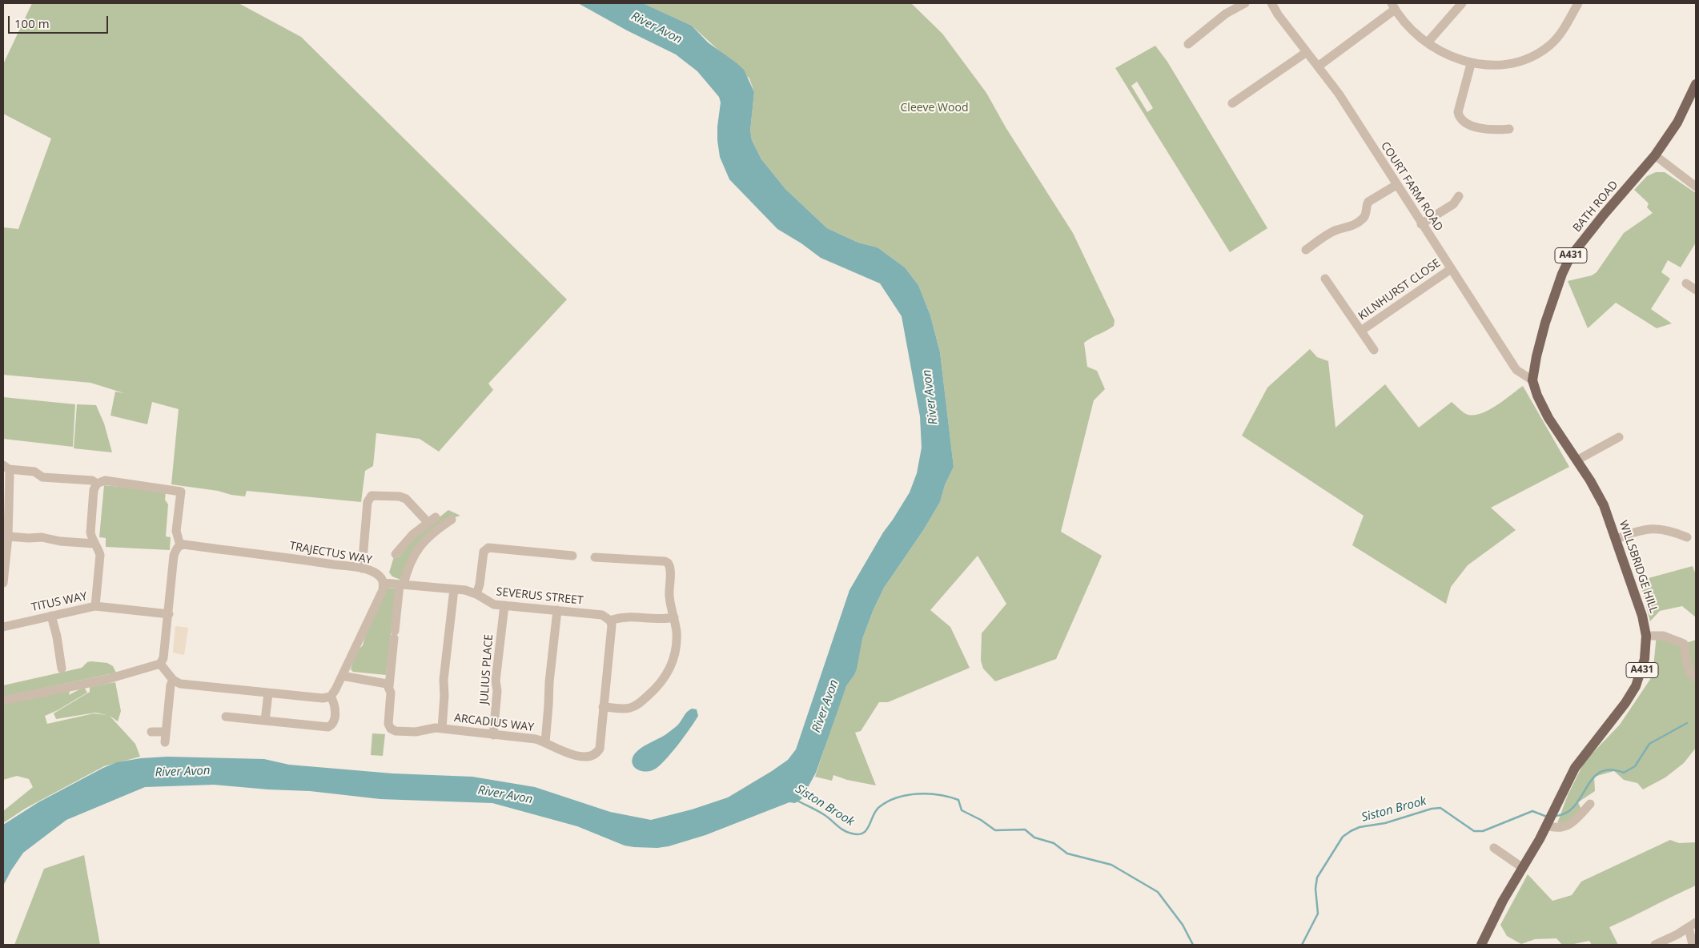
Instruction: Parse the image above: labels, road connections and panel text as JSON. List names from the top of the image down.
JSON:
{
  "streets": {
    "main road": ["BATH ROAD", "A431", "WILLSBRIDGE HILL"],
    "street": [
      "COURT FARM ROAD",
      "KILNHURST CLOSE",
      "TRAJECTUS WAY",
      "SEVERUS STREET",
      "TITUS WAY",
      "JULIUS PLACE",
      "ARCADIUS WAY"
    ]
  },
  "crossings": [
    ["COURT FARM ROAD", "BATH ROAD"],
    ["COURT FARM ROAD", "KILNHURST CLOSE"],
    ["COURT FARM ROAD", "WILLSBRIDGE HILL"],
    ["BATH ROAD", "WILLSBRIDGE HILL"],
    ["A431", "WILLSBRIDGE HILL"],
    ["TRAJECTUS WAY", "SEVERUS STREET"],
    ["SEVERUS STREET", "JULIUS PLACE"],
    ["SEVERUS STREET", "ARCADIUS WAY"],
    ["JULIUS PLACE", "ARCADIUS WAY"]
  ],
  "water": ["River Avon", "Siston Brook"],
  "parks": ["Cleeve Wood"],
  "scale_bar": "100 m"
}
